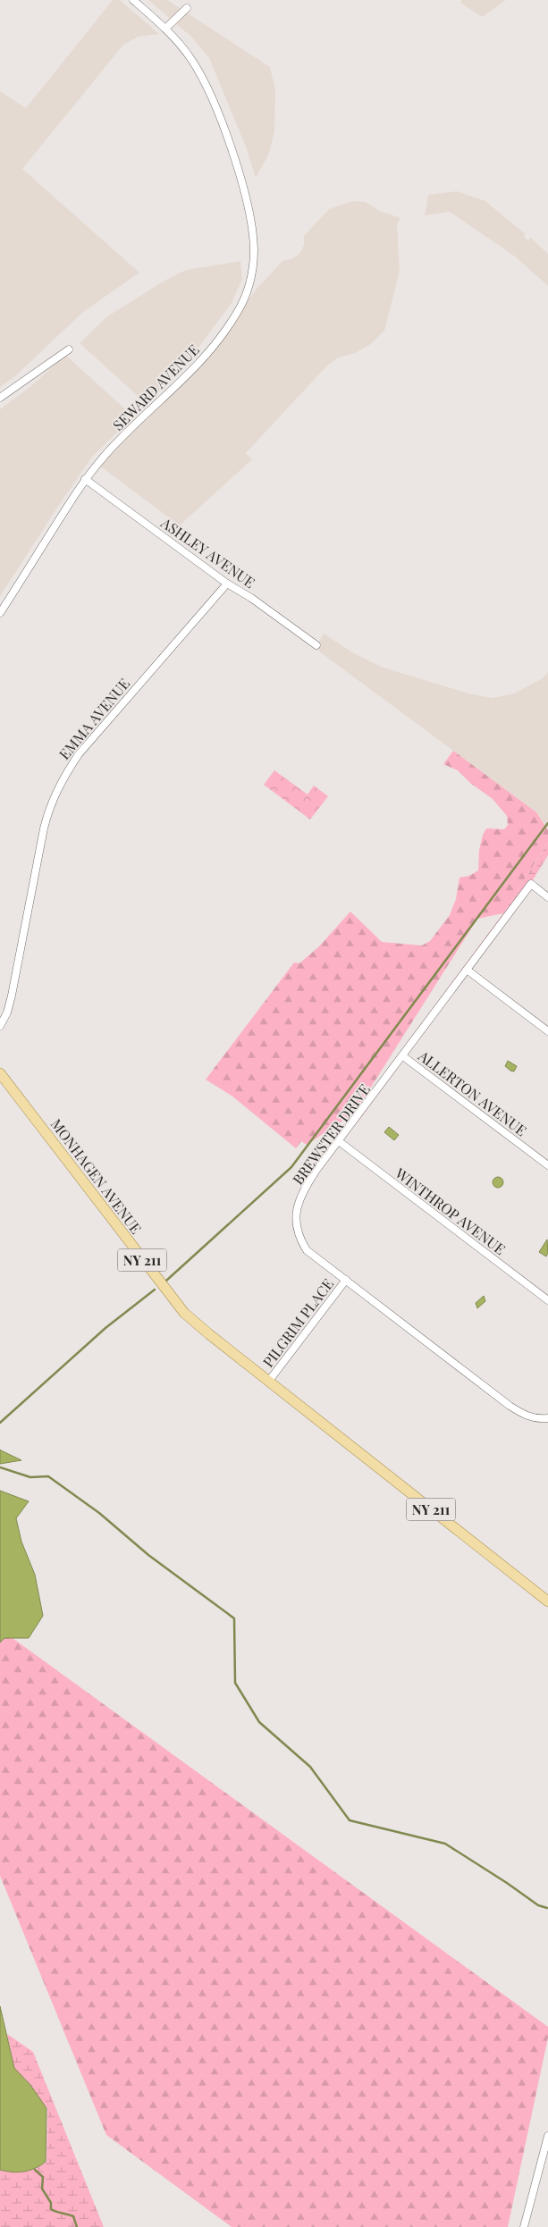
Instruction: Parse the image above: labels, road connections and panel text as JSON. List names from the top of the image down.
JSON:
{
  "streets": {
    "main road": ["MONHAGEN AVENUE", "NY 211"],
    "street": [
      "SEWARD AVENUE",
      "ASHLEY AVENUE",
      "EMMA AVENUE",
      "ALLERTON AVENUE",
      "BREWSTER DRIVE",
      "WINTHROP AVENUE",
      "PILGRIM PLACE"
    ]
  },
  "crossings": [
    ["SEWARD AVENUE", "ASHLEY AVENUE"],
    ["ASHLEY AVENUE", "EMMA AVENUE"],
    ["ALLERTON AVENUE", "BREWSTER DRIVE"],
    ["BREWSTER DRIVE", "WINTHROP AVENUE"],
    ["BREWSTER DRIVE", "PILGRIM PLACE"],
    ["MONHAGEN AVENUE", "PILGRIM PLACE"]
  ]
}
